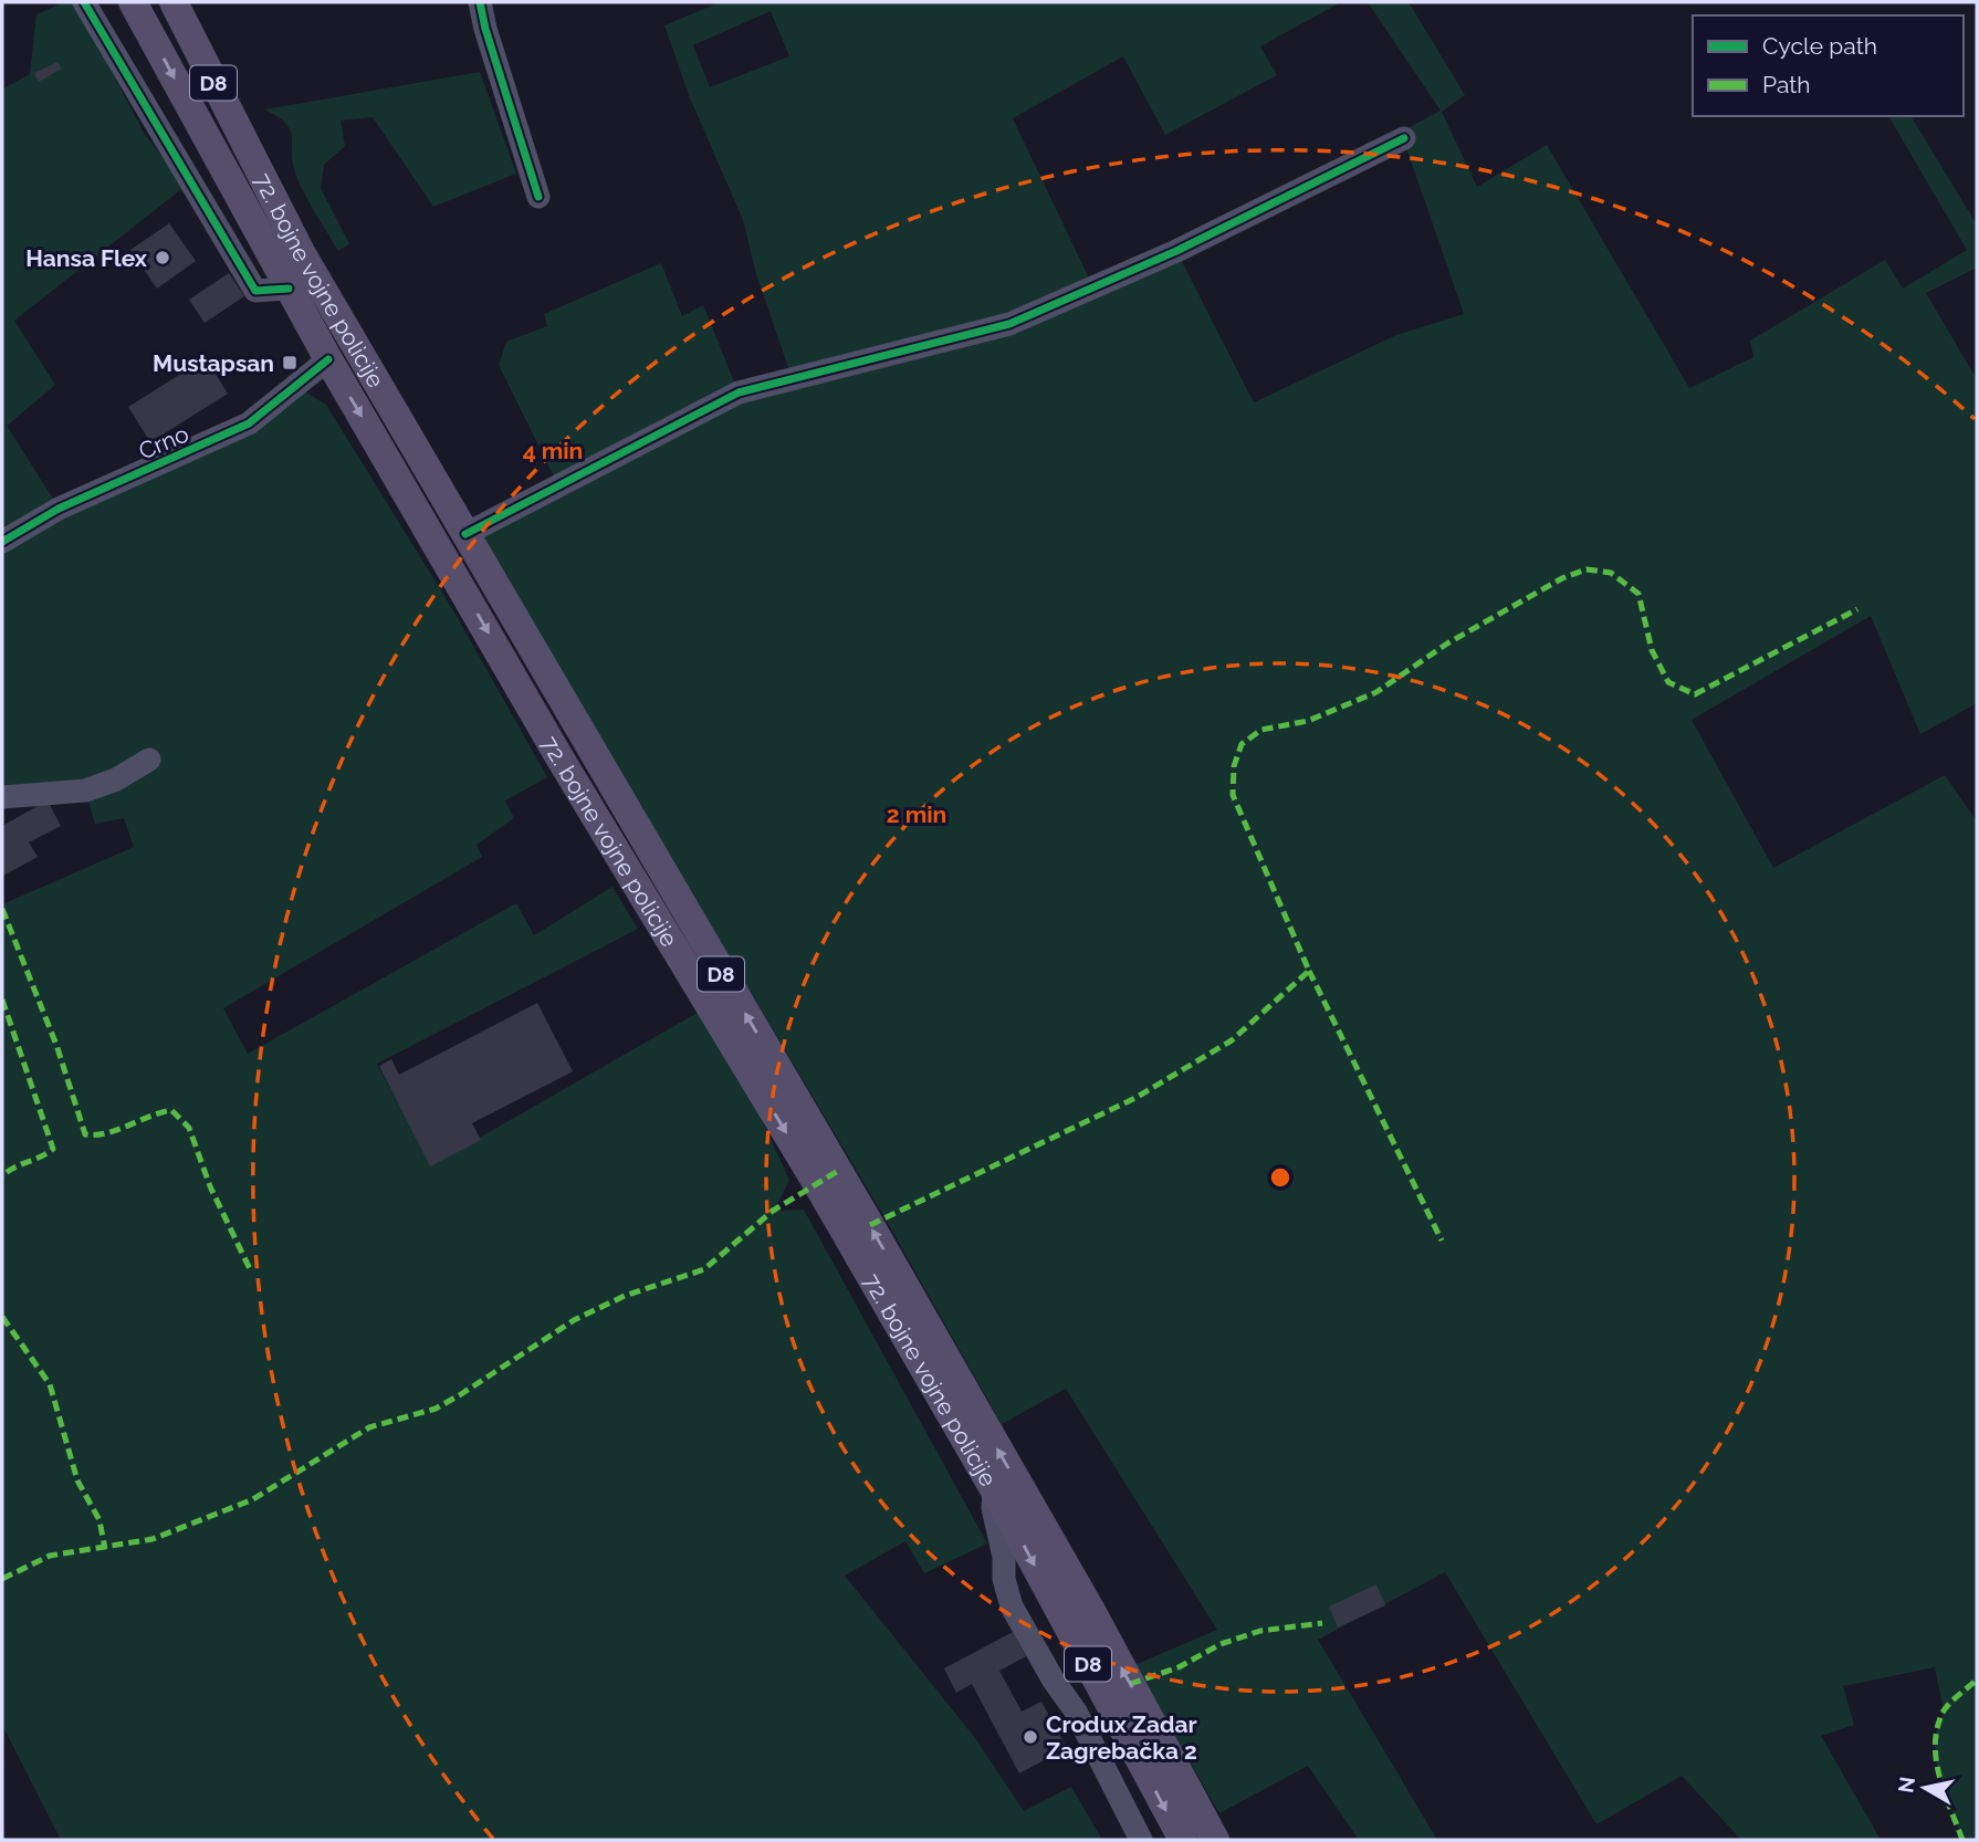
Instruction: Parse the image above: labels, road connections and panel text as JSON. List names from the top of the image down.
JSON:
{
  "streets": {
    "main road": ["D8", "72. bojne vojne policije"],
    "street": ["Crno"]
  },
  "crossings": [
    ["72. bojne vojne policije", "Crno"]
  ],
  "places": {
    "other": ["Hansa Flex", "Crodux Zadar Zagrebačka 2"],
    "transit": ["Mustapsan"]
  },
  "legend": ["Cycle path", "Path"],
  "north": "left",
  "rings": ["4 min", "2 min"]
}
